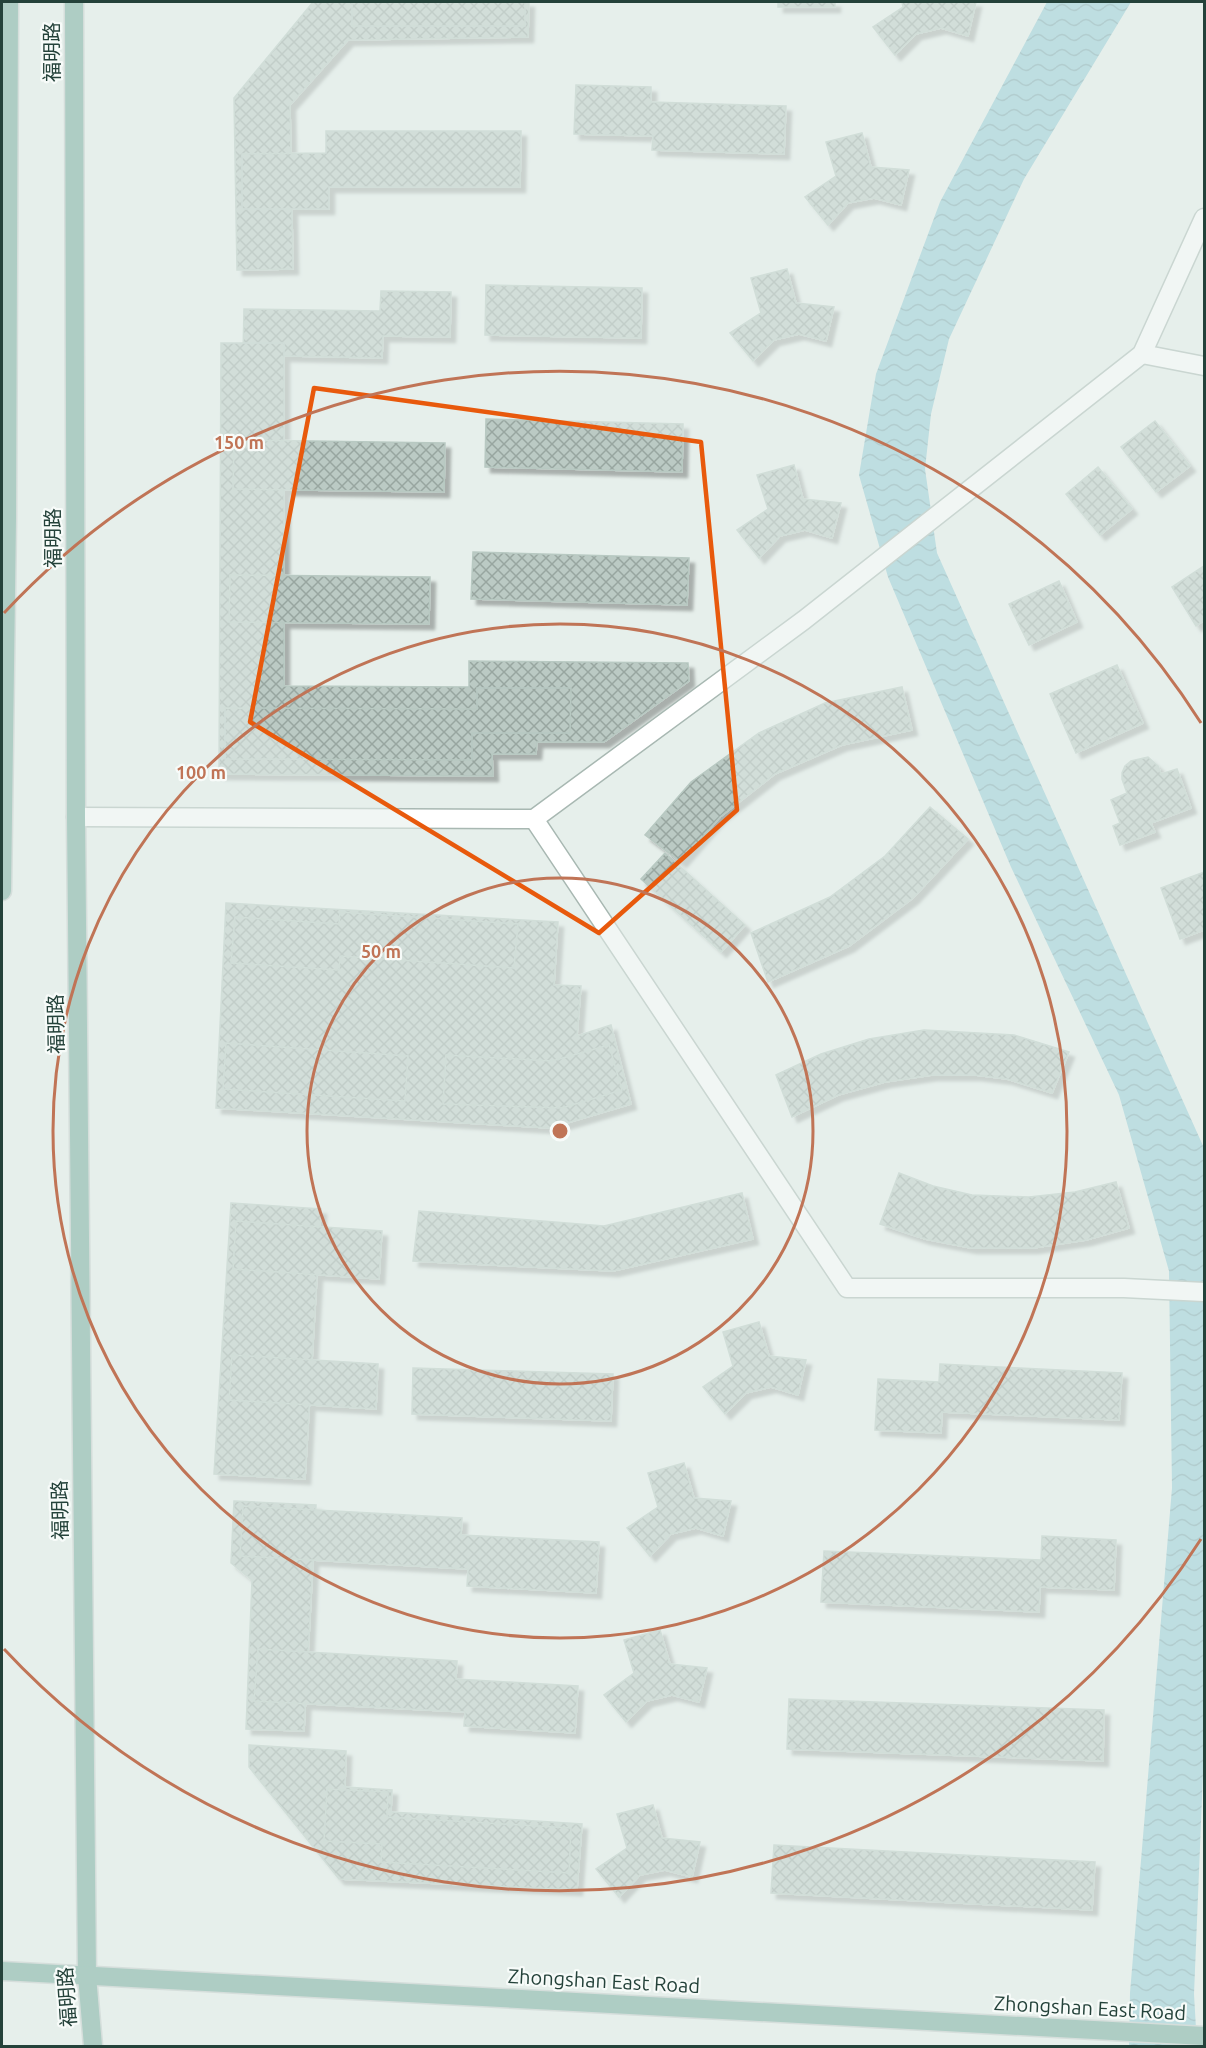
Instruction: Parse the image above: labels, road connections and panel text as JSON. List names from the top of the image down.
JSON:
{
  "streets": {
    "main road": ["福明路", "Zhongshan East Road"]
  },
  "crossings": [
    ["福明路", "Zhongshan East Road"]
  ],
  "rings": ["150 m", "100 m", "50 m"]
}
